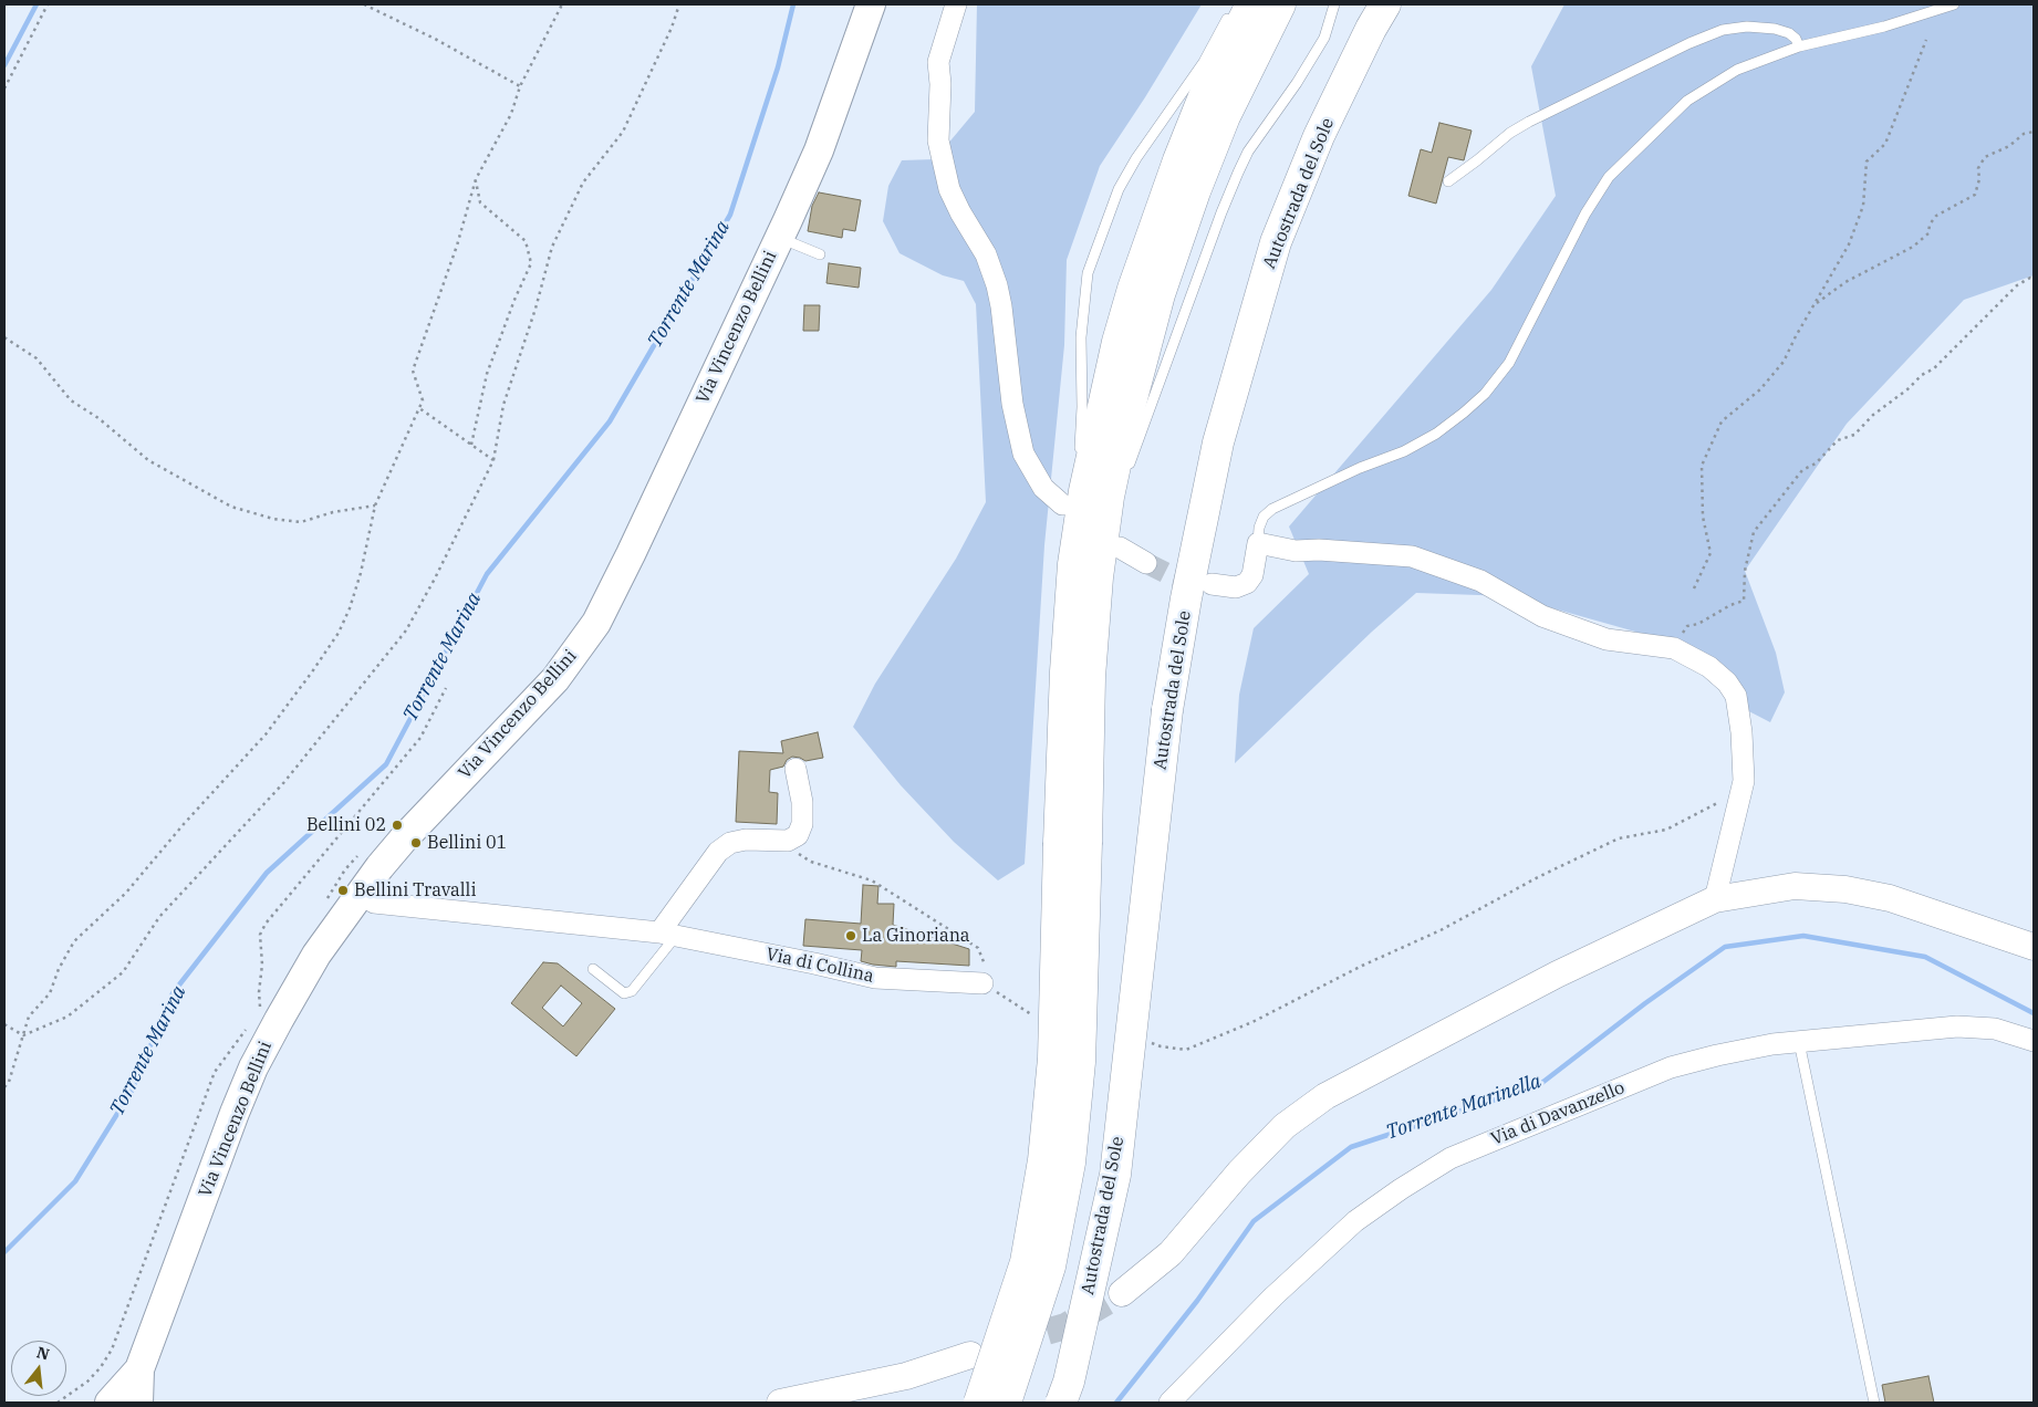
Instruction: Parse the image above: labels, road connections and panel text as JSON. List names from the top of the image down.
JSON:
{
  "streets": {
    "highway": ["Autostrada del Sole"],
    "main road": ["Via Vincenzo Bellini"],
    "street": ["Via di Collina", "Via di Davanzello"]
  },
  "crossings": [
    ["Via Vincenzo Bellini", "Via di Collina"]
  ],
  "water": ["Torrente Marina", "Torrente Marinella"],
  "places": [
    "Bellini 02",
    "Bellini 01",
    "Bellini Travalli",
    "La Ginoriana"
  ],
  "north": "top"
}
